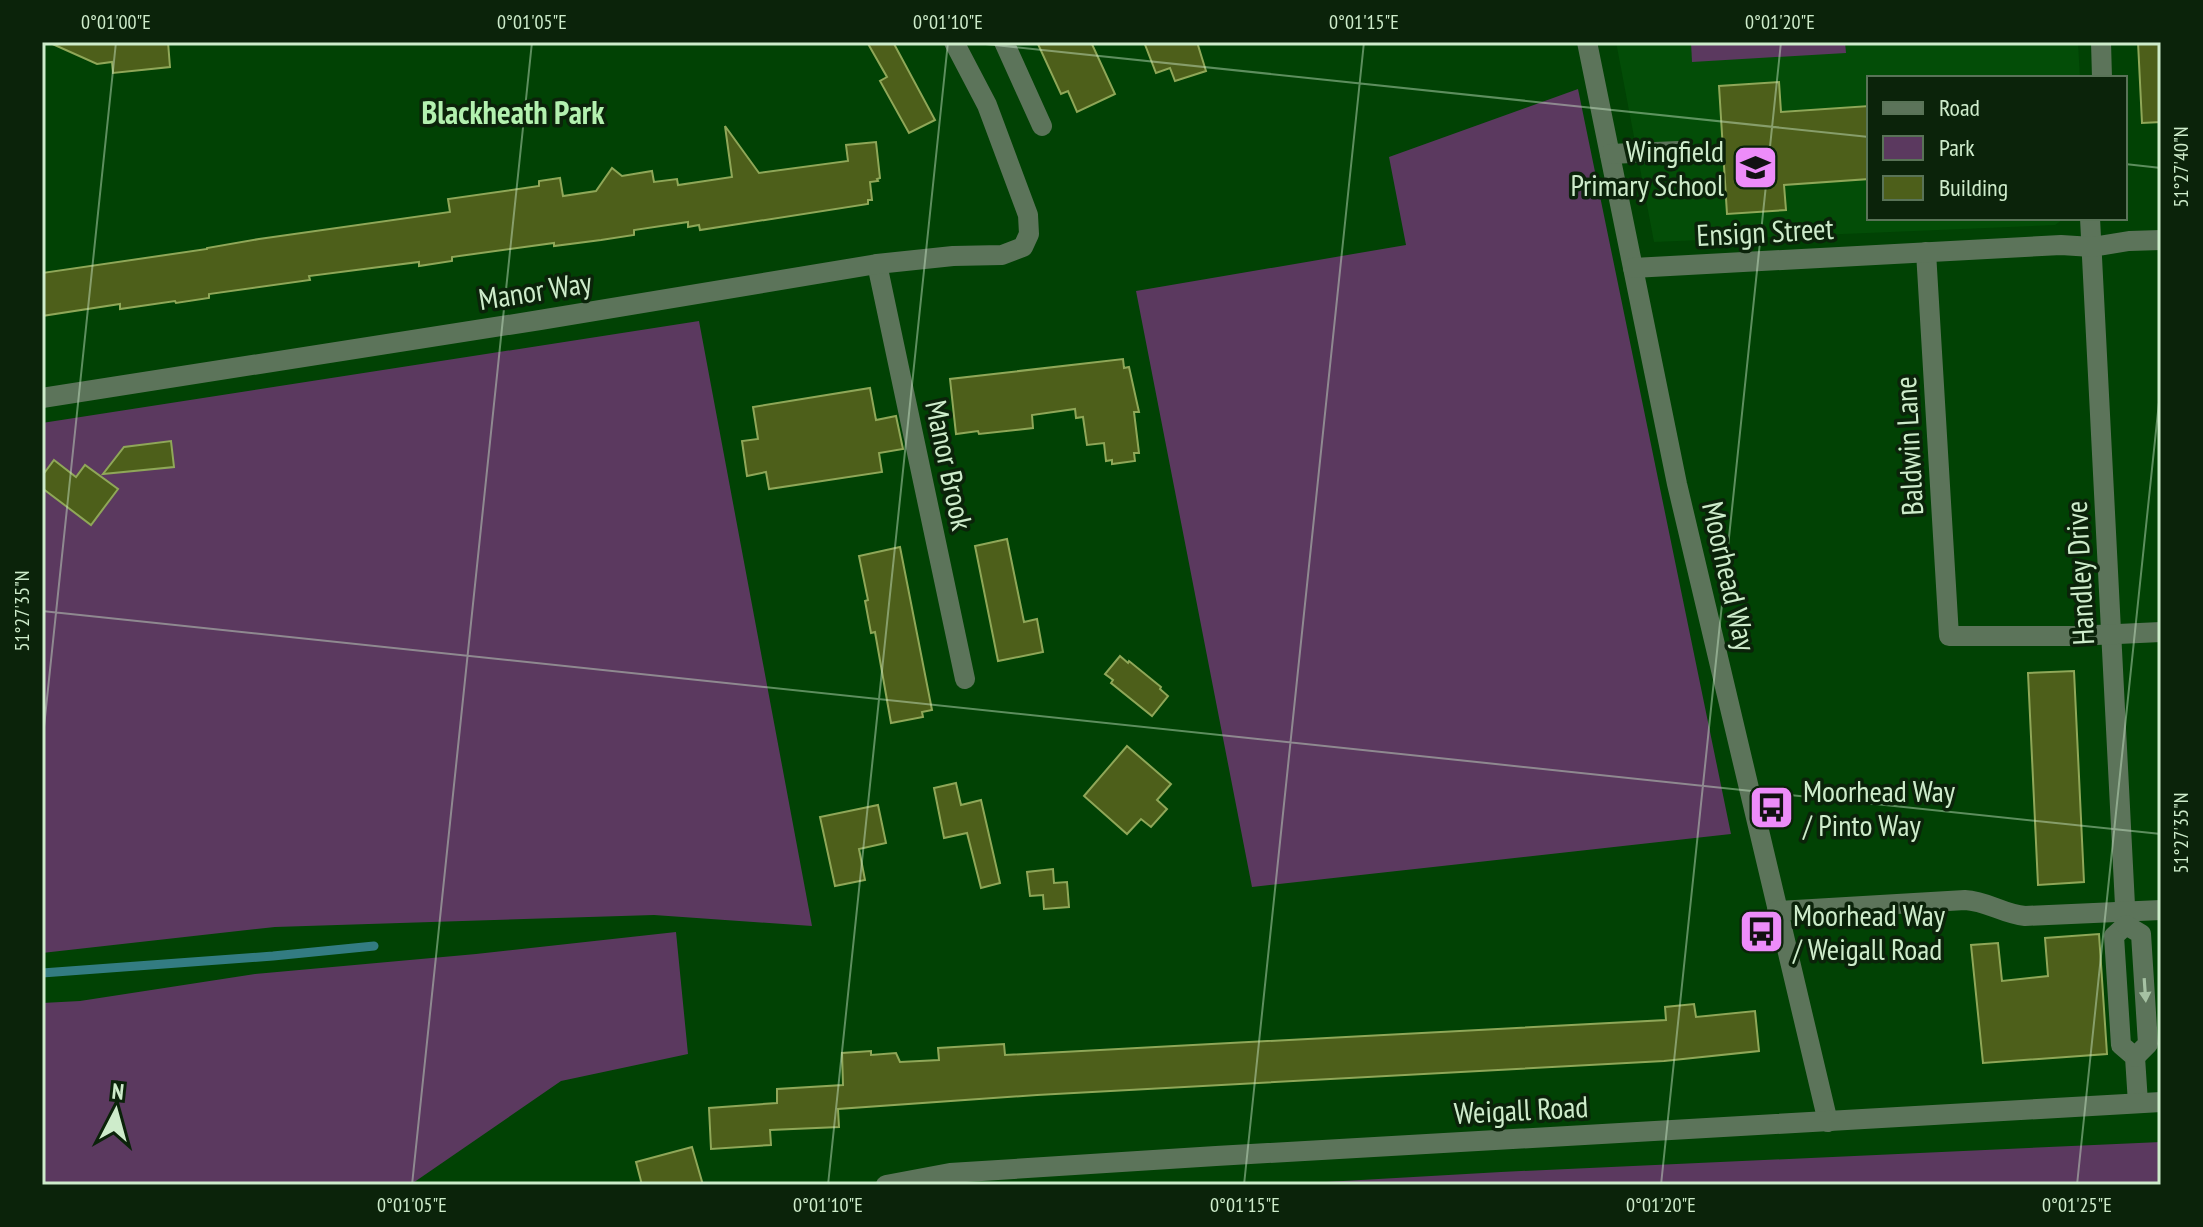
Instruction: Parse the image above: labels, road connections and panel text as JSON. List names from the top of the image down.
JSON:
{
  "streets": {
    "street": [
      "Ensign Street",
      "Manor Way",
      "Baldwin Lane",
      "Manor Brook",
      "Handley Drive",
      "Moorhead Way",
      "Weigall Road"
    ]
  },
  "crossings": [
    ["Ensign Street", "Baldwin Lane"],
    ["Ensign Street", "Handley Drive"],
    ["Ensign Street", "Moorhead Way"],
    ["Manor Way", "Manor Brook"],
    ["Baldwin Lane", "Handley Drive"],
    ["Handley Drive", "Weigall Road"],
    ["Moorhead Way", "Weigall Road"]
  ],
  "districts": ["Blackheath Park"],
  "places": {
    "school or university": ["Wingfield Primary School"],
    "bus stop": ["Moorhead Way / Pinto Way", "Moorhead Way / Weigall Road"]
  },
  "legend": ["Road", "Park", "Building"],
  "north": "top",
  "coordinates": [
    "0°01'00\"E",
    "0°01'05\"E",
    "0°01'10\"E",
    "0°01'15\"E",
    "0°01'20\"E",
    "51°27'40\"N",
    "51°27'35\"N",
    "0°01'25\"E"
  ]
}
